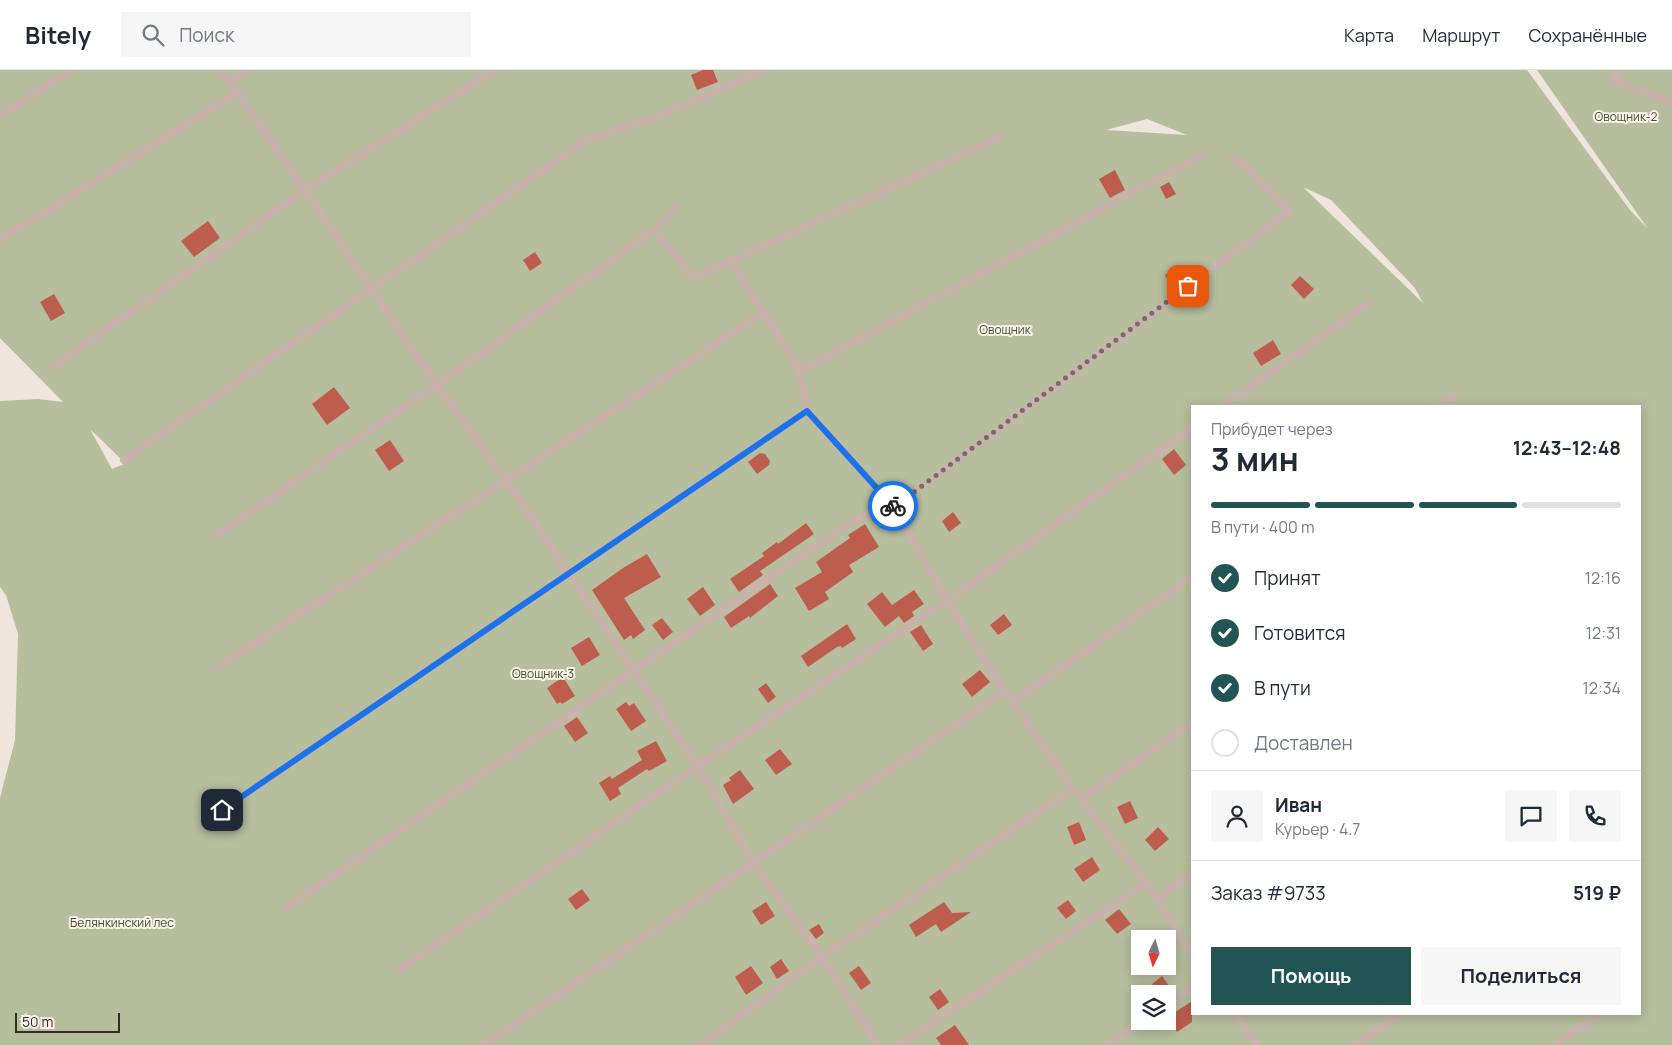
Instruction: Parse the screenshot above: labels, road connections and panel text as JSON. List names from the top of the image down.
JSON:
{
  "parks": [
    "Овощник-2",
    "Овощник",
    "Овощник-3",
    "Белянкинский лес"
  ],
  "scale_bar": "50 m",
  "north": "bottom",
  "page": {
    "header": "Bitely",
    "search": "Поиск",
    "nav": ["Карта", "Маршрут", "Сохранённые"],
    "heading": ["3 мин", "Прибудет через", "12:43–12:48"],
    "panel": [
      "Иван",
      "Курьер · 4.7",
      "Заказ #9733",
      "519 ₽"
    ],
    "bar": "В пути · 400 m",
    "list": [
      ["Принят", "12:16"],
      ["Готовится", "12:31"],
      ["В пути", "12:34"],
      "Доставлен"
    ],
    "buttons": ["Помощь", "Поделиться"],
    "scale": "50 m"
  }
}
